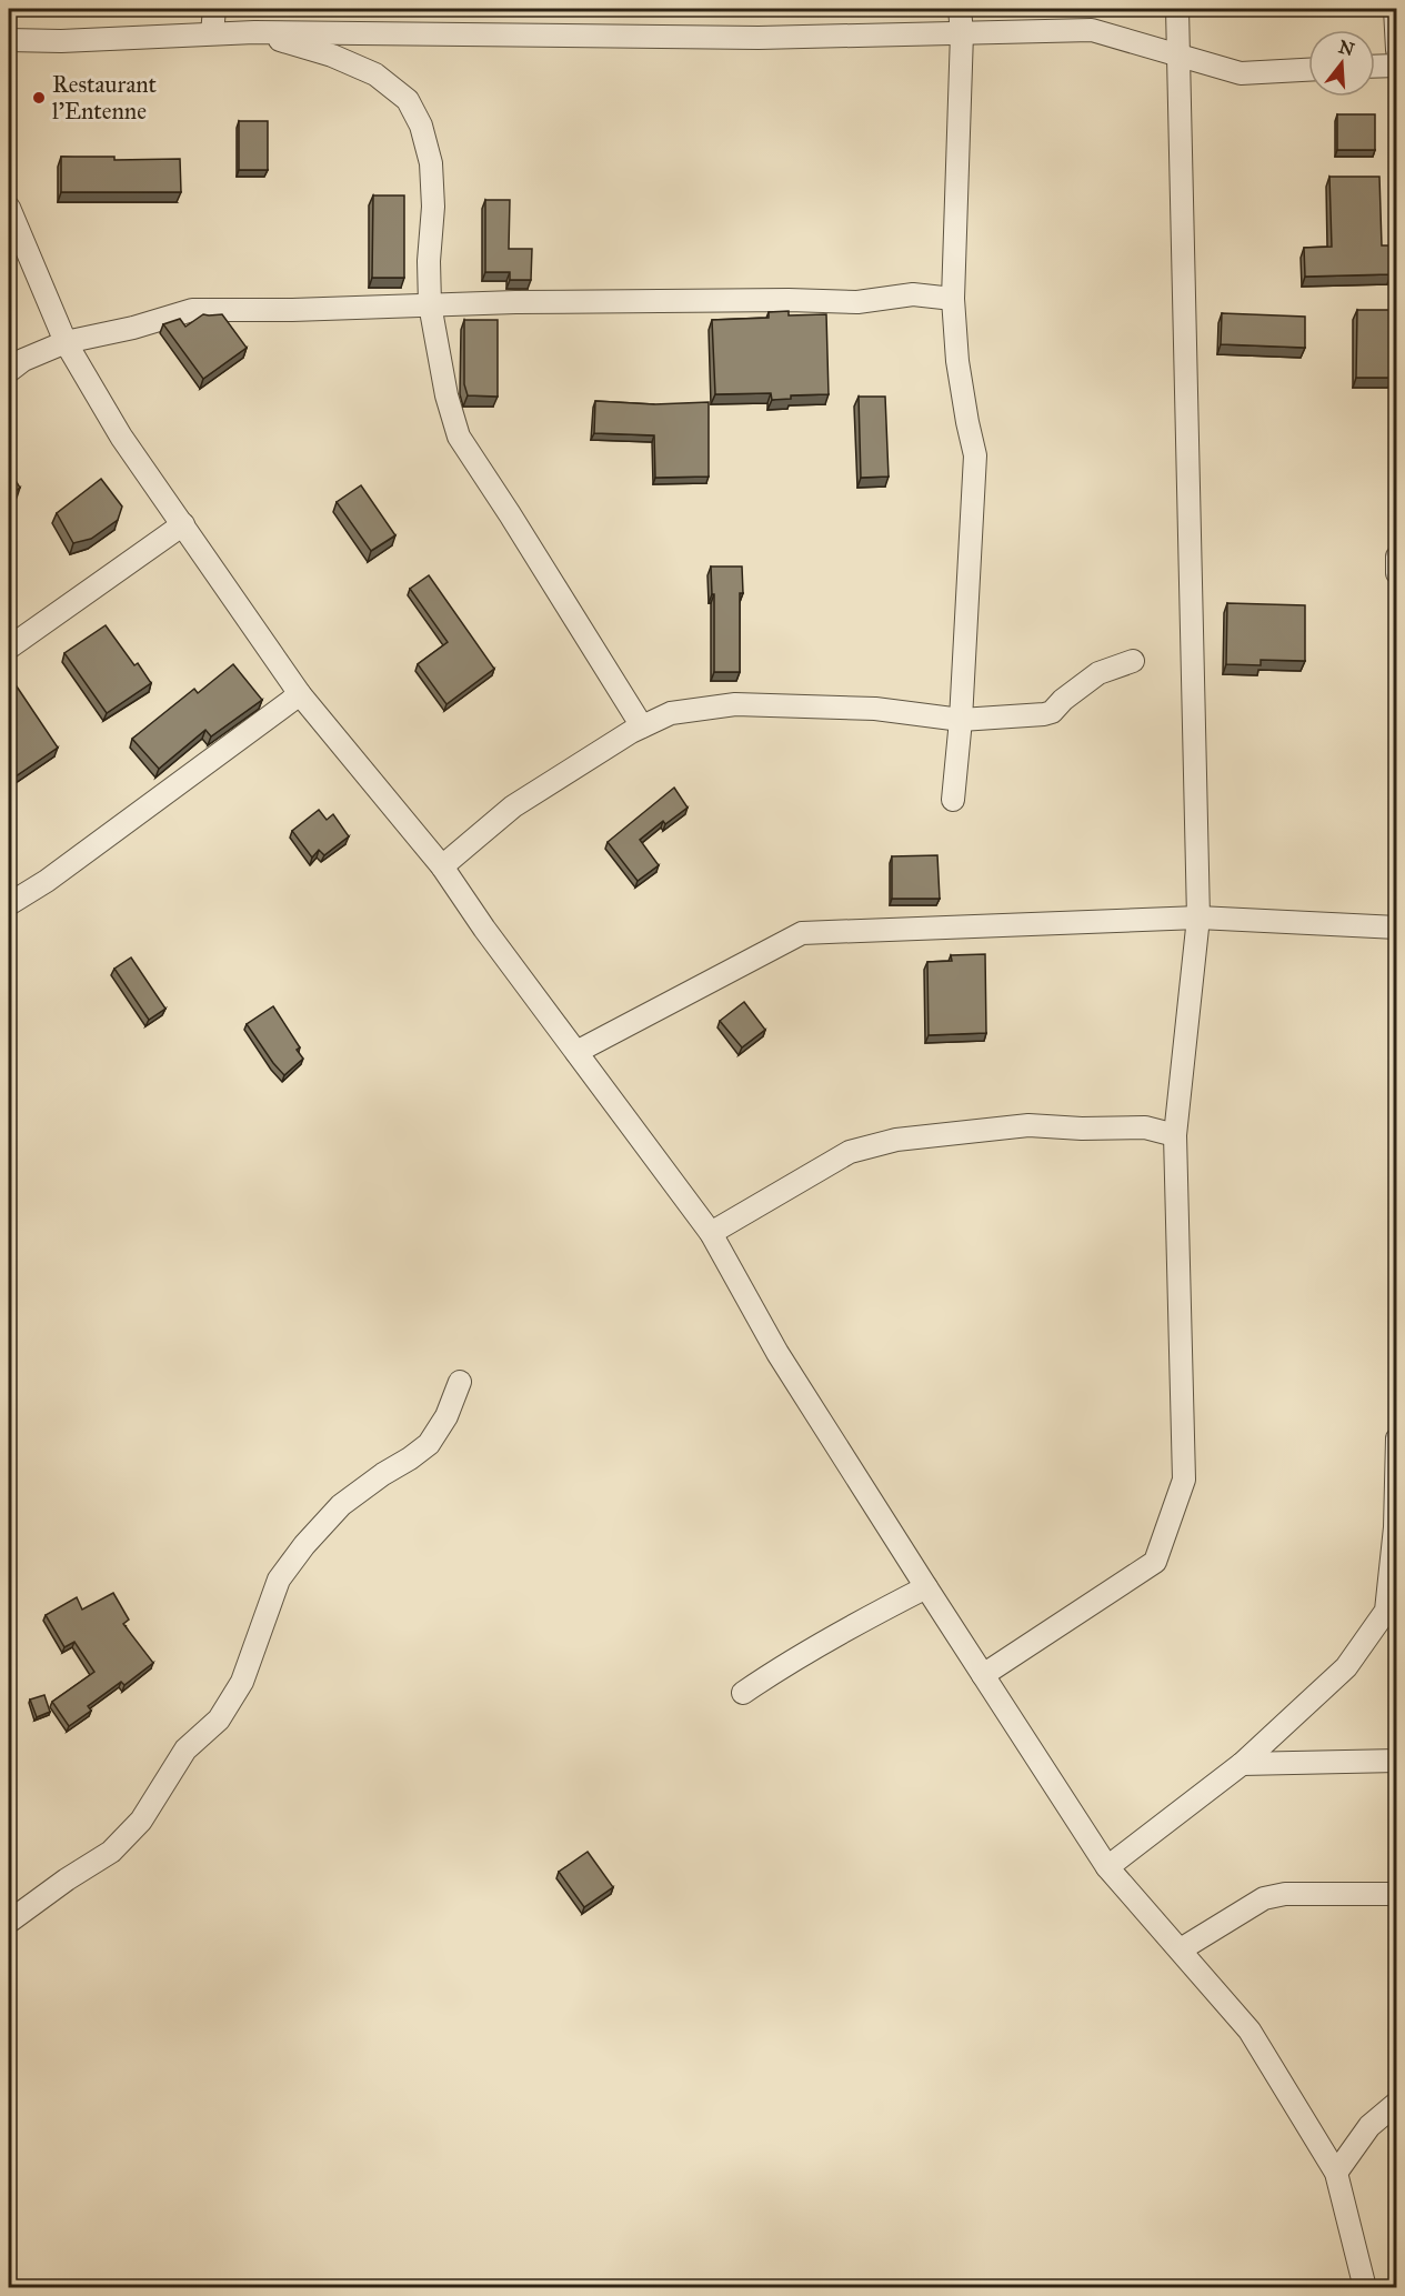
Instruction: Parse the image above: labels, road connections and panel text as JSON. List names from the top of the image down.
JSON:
{
  "places": ["Restaurant l'Entenne"],
  "north": "top"
}
